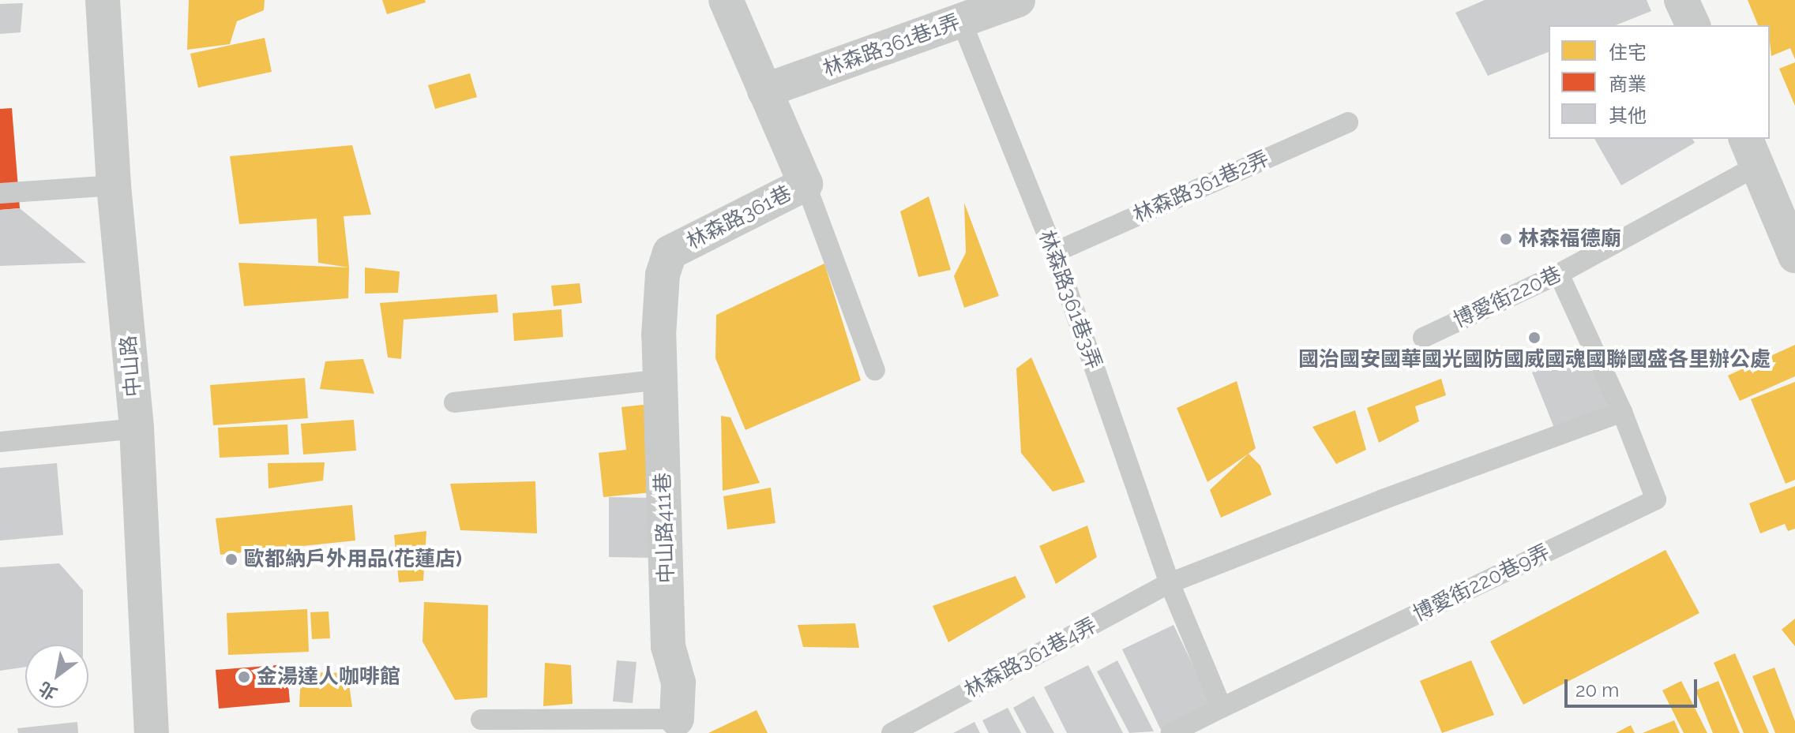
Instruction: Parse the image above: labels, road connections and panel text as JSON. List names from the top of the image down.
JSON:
{
  "streets": {
    "street": [
      "林森路361巷1弄",
      "林森路361巷",
      "中山路",
      "中山路411巷"
    ],
    "lane": [
      "林森路361巷2弄",
      "博愛街220巷",
      "林森路361巷3弄",
      "博愛街220巷9弄",
      "林森路361巷4弄"
    ]
  },
  "crossings": [
    ["林森路361巷1弄", "林森路361巷"],
    ["林森路361巷1弄", "林森路361巷3弄"],
    ["林森路361巷2弄", "林森路361巷3弄"],
    ["林森路361巷", "中山路411巷"],
    ["博愛街220巷", "博愛街220巷9弄"],
    ["林森路361巷3弄", "博愛街220巷9弄"],
    ["林森路361巷3弄", "林森路361巷4弄"]
  ],
  "places": [
    "林森福德廟",
    "國治國安國華國光國防國威國魂國聯國盛各里辦公處",
    "歐都納戶外用品(花蓮店)",
    "金湯達人咖啡館"
  ],
  "legend": ["住宅", "商業", "其他"],
  "scale_bar": "20 m",
  "north": "bottom left"
}
